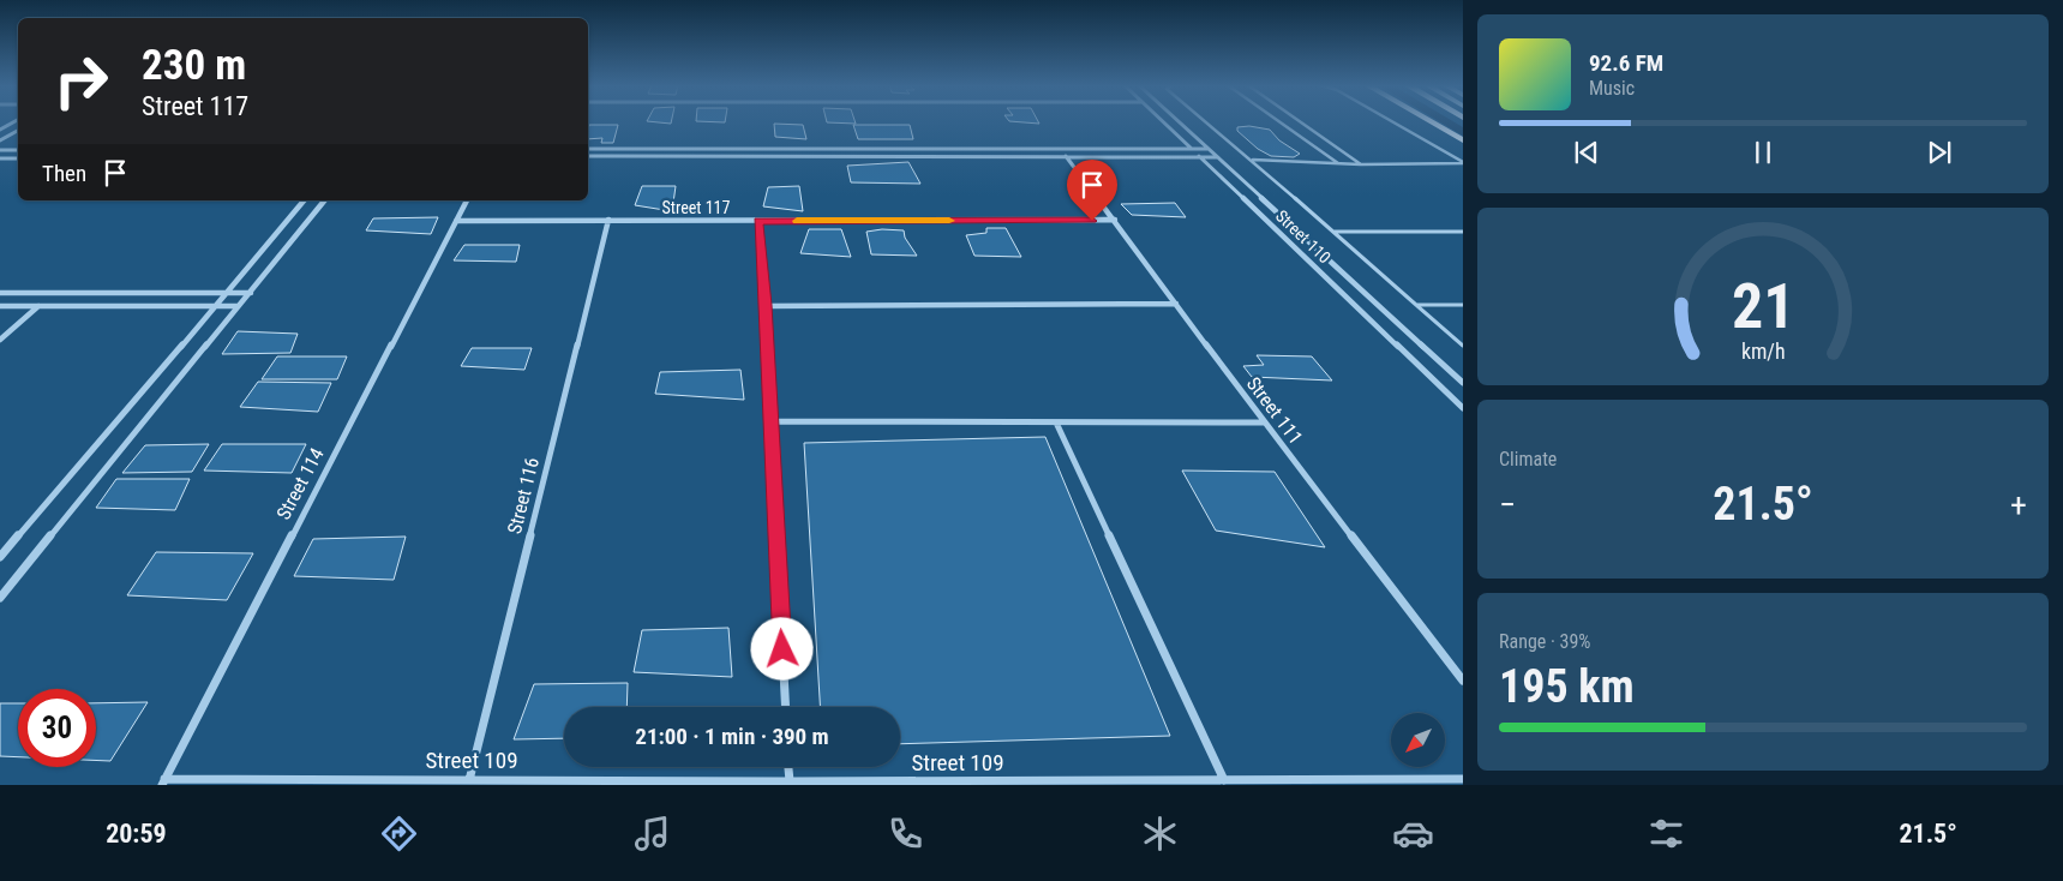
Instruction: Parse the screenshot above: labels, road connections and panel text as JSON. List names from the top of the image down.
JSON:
{
  "streets": {
    "street": [
      "Street 117",
      "Street 110",
      "Street 111",
      "Street 114",
      "Street 116",
      "Street 109"
    ]
  },
  "crossings": [
    ["Street 117", "Street 111"],
    ["Street 117", "Street 114"],
    ["Street 117", "Street 116"],
    ["Street 114", "Street 109"],
    ["Street 116", "Street 109"]
  ],
  "north": "bottom left",
  "page": {
    "turn": ["230 m", "Street 117"],
    "song": ["92.6 FM", "Music"],
    "then": "Then",
    "tile": [
      "Climate",
      ["Range · 39%", "195 km"]
    ],
    "heat": ["−", "21.5°", "+"],
    "limit": "30",
    "trip": "21:00 · 1 min · 390 m",
    "tabs": ["20:59", "21.5°"],
    "gauge": ["21", "km/h"]
  }
}
